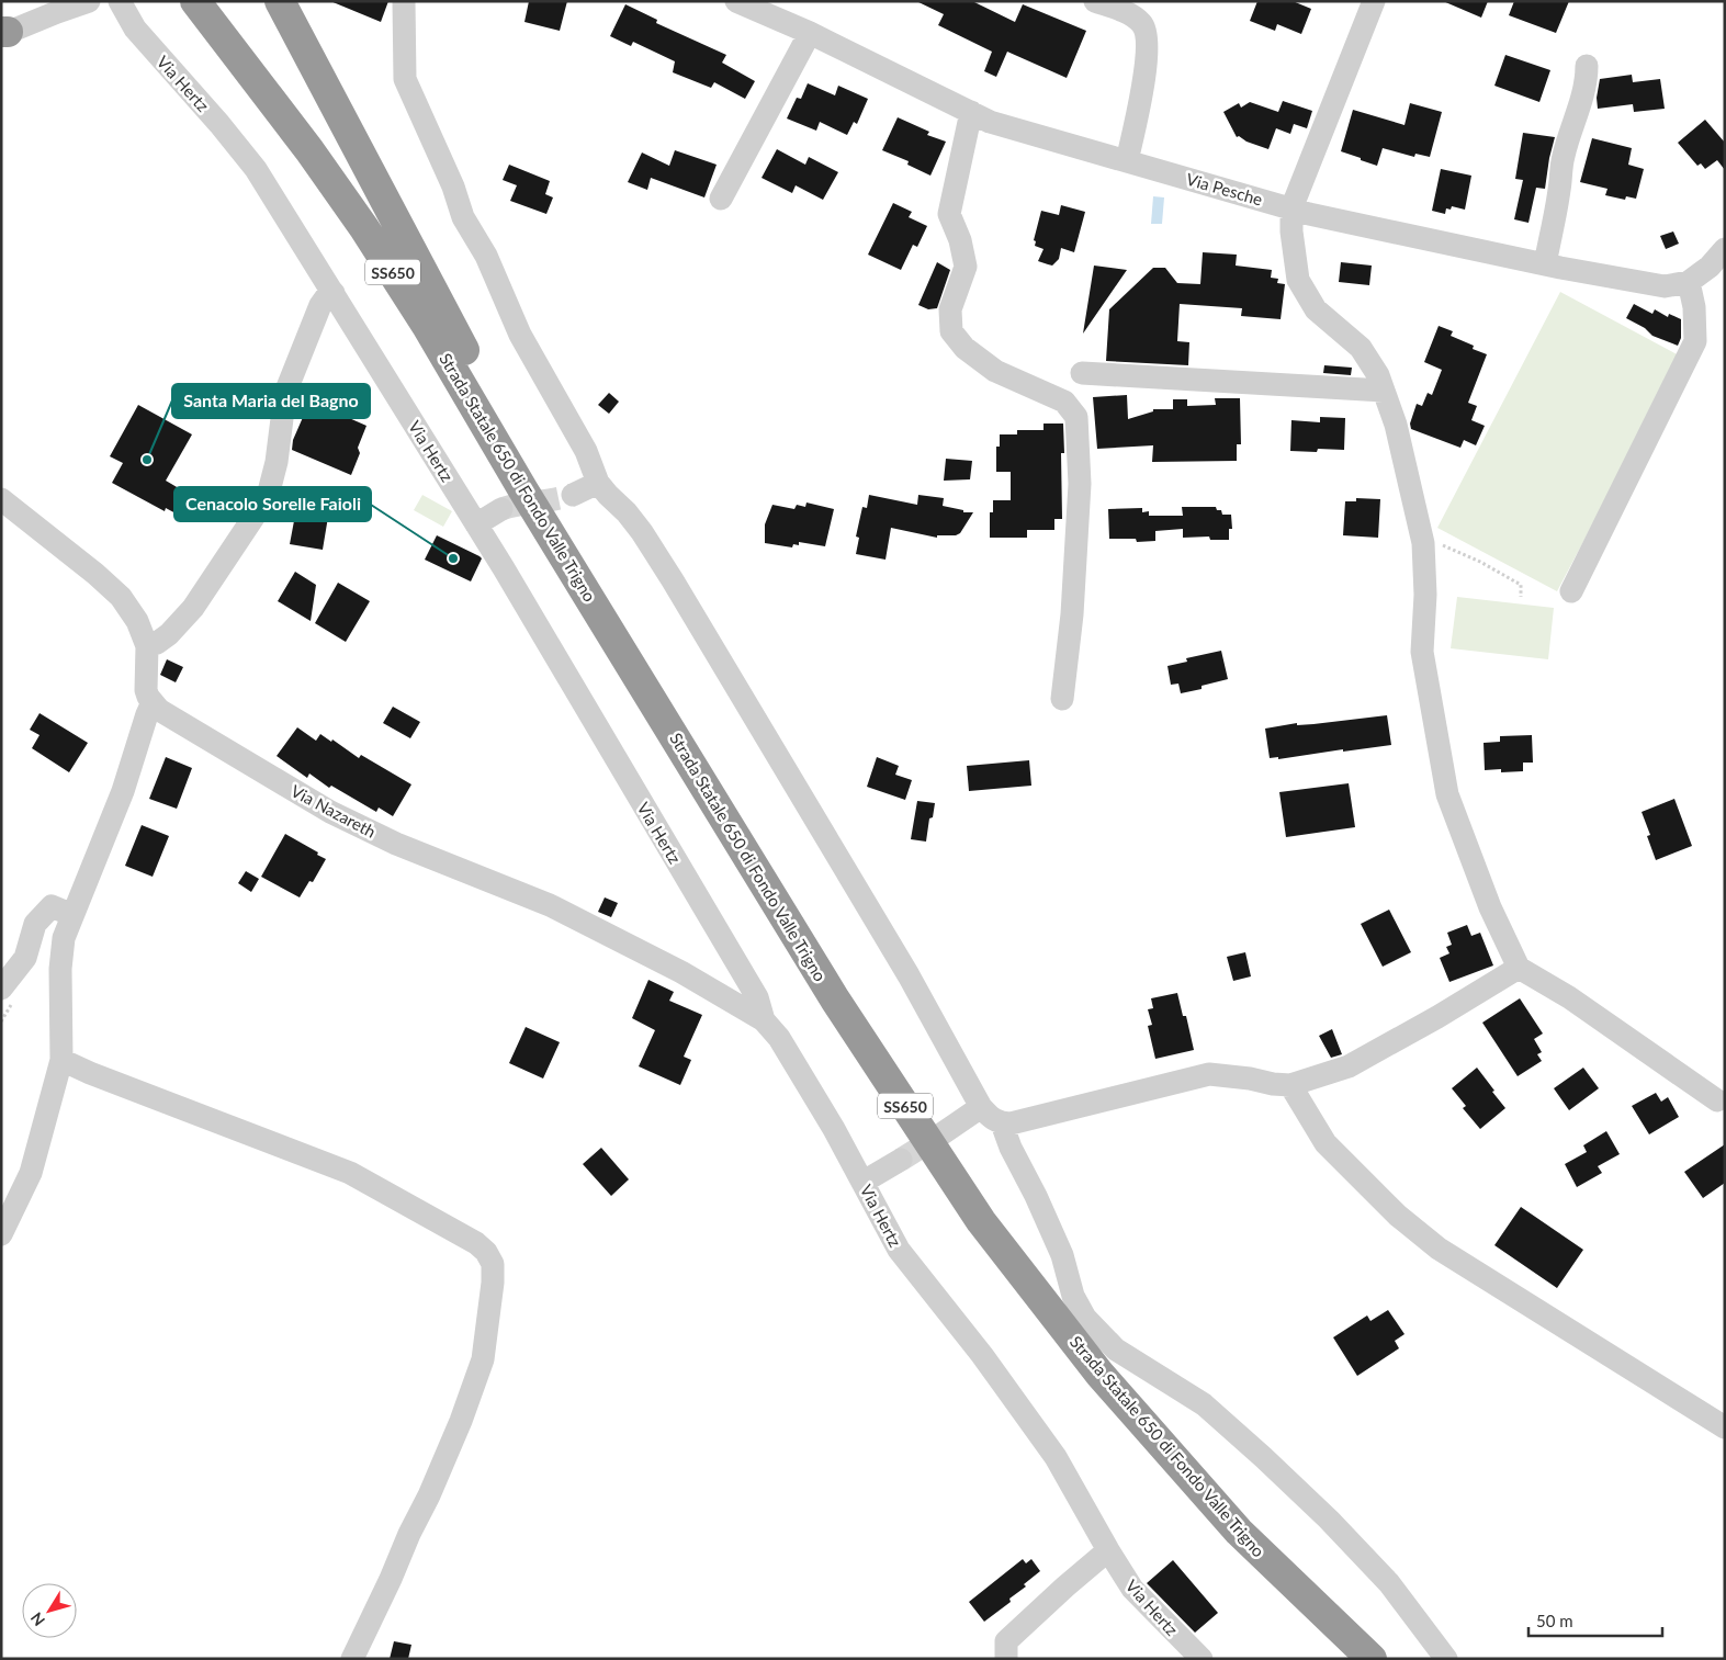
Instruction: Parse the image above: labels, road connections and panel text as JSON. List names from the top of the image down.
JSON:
{
  "streets": {
    "highway": ["SS650", "Strada Statale 650 di Fondo Valle Trigno"],
    "street": ["Via Hertz", "Via Pesche", "Via Nazareth"]
  },
  "crossings": [
    ["Via Hertz", "Via Nazareth"]
  ],
  "places": ["Santa Maria del Bagno", "Cenacolo Sorelle Faioli"],
  "scale_bar": "50 m",
  "north": "bottom left"
}
